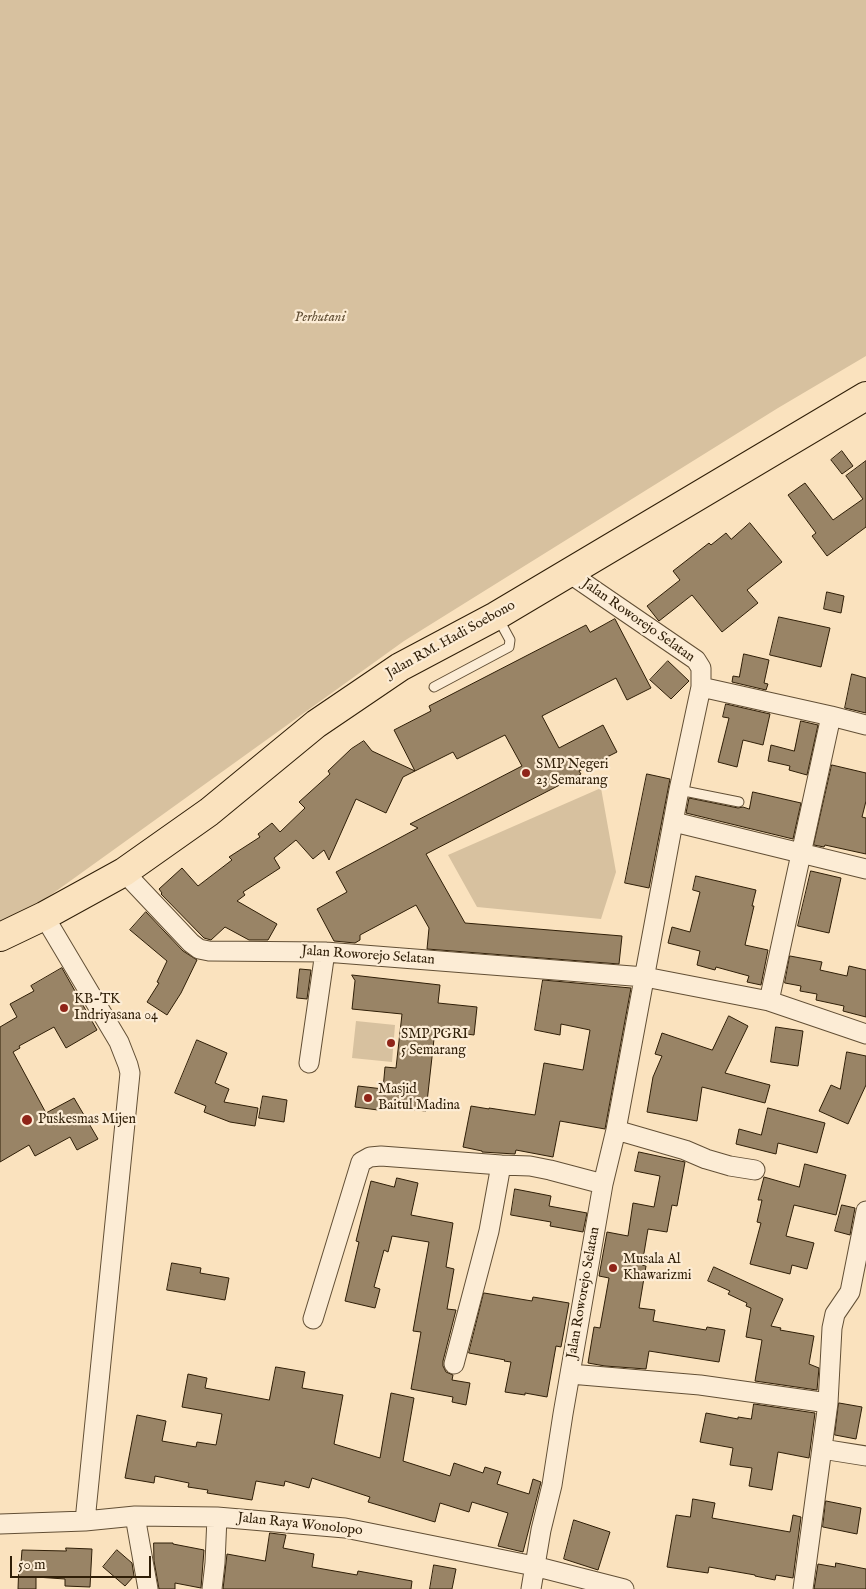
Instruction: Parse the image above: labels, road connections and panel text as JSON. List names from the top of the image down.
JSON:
{
  "streets": {
    "main road": ["Jalan RM. Hadi Soebono"],
    "street": ["Jalan Roworejo Selatan", "Jalan Raya Wonolopo"]
  },
  "crossings": [
    ["Jalan Roworejo Selatan", "Jalan RM. Hadi Soebono"],
    ["Jalan Roworejo Selatan", "Jalan Raya Wonolopo"]
  ],
  "parks": ["Perhutani"],
  "places": [
    "SMP Negeri 23 Semarang",
    "KB-TK Indriyasana 04",
    "SMP PGRI 5 Semarang",
    "Masjid Baitul Madina",
    "Puskesmas Mijen",
    "Musala Al Khawarizmi"
  ],
  "scale_bar": "50 m"
}
